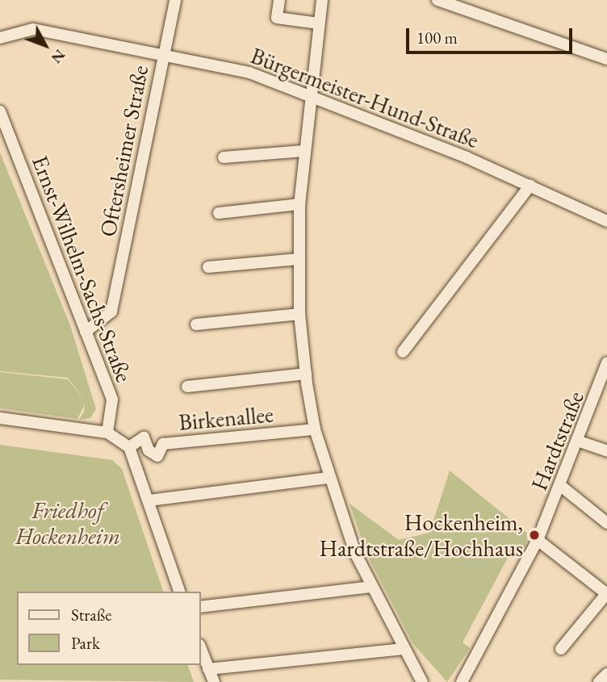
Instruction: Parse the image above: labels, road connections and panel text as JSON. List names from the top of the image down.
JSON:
{
  "streets": {
    "street": [
      "Bürgermeister-Hund-Straße",
      "Oftersheimer Straße",
      "Ernst-Wilhelm-Sachs-Straße",
      "Birkenallee",
      "Hardtstraße"
    ]
  },
  "crossings": [
    ["Bürgermeister-Hund-Straße", "Oftersheimer Straße"],
    ["Oftersheimer Straße", "Ernst-Wilhelm-Sachs-Straße"]
  ],
  "parks": ["Friedhof Hockenheim"],
  "places": ["Hockenheim, Hardtstraße/Hochhaus"],
  "legend": ["Straße", "Park"],
  "scale_bar": "100 m",
  "north": "bottom right"
}
